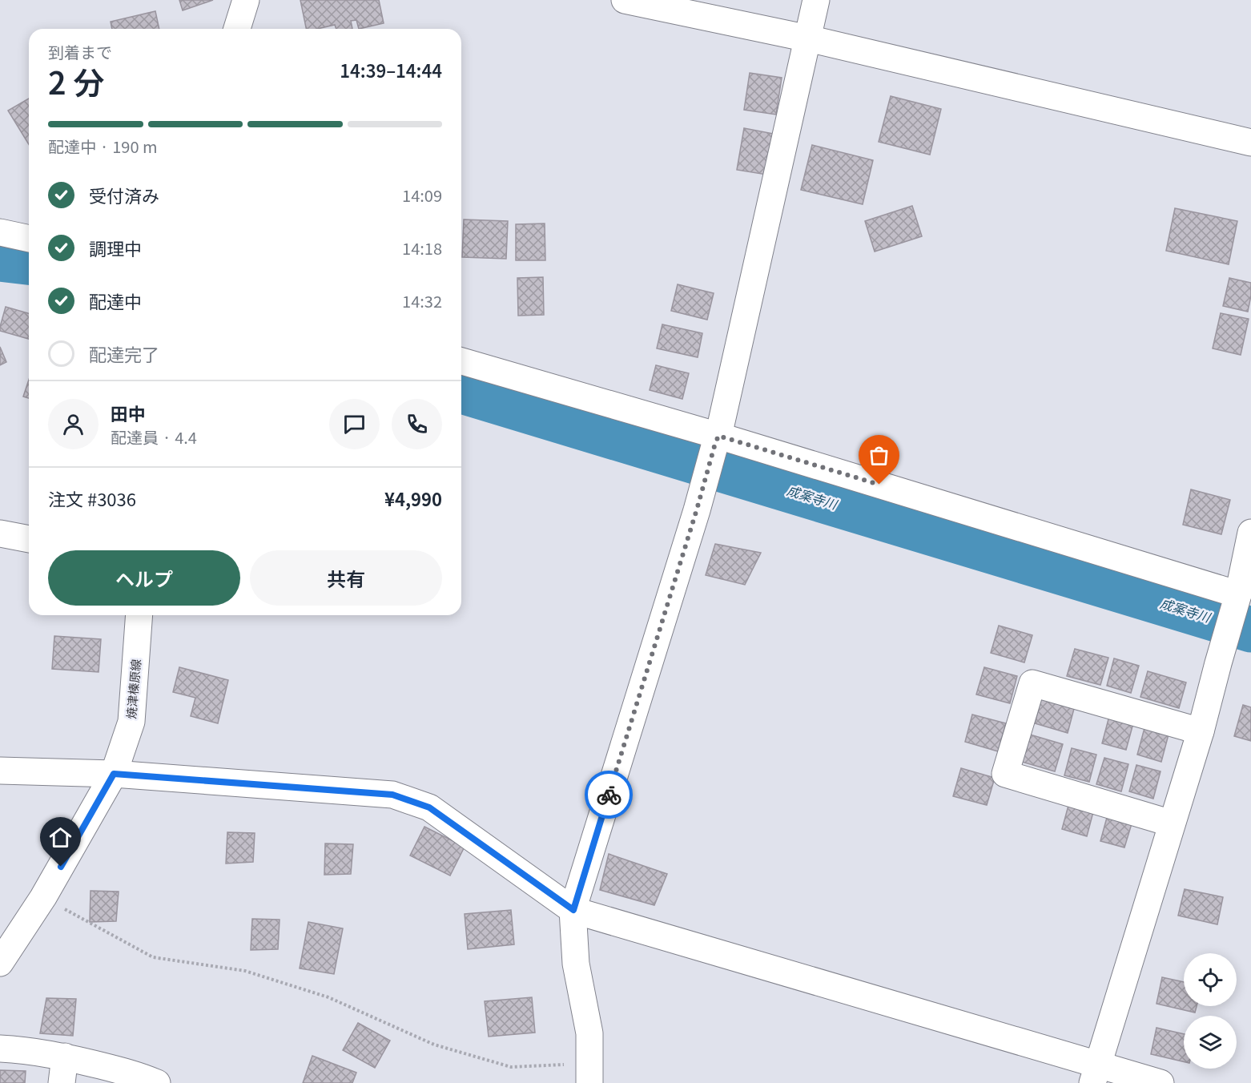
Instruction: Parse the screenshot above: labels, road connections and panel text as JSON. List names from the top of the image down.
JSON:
{
  "streets": {
    "street": ["焼津榛原線"]
  },
  "water": ["成案寺川"],
  "page": {
    "heading": ["2 分", "到着まで", "14:39–14:44"],
    "panel": [
      "田中",
      "配達員 · 4.4",
      "注文 #3036",
      "¥4,990"
    ],
    "bar": "配達中 · 190 m",
    "list": [
      ["受付済み", "14:09"],
      ["調理中", "14:18"],
      ["配達中", "14:32"],
      "配達完了"
    ],
    "buttons": ["ヘルプ", "共有"]
  }
}
